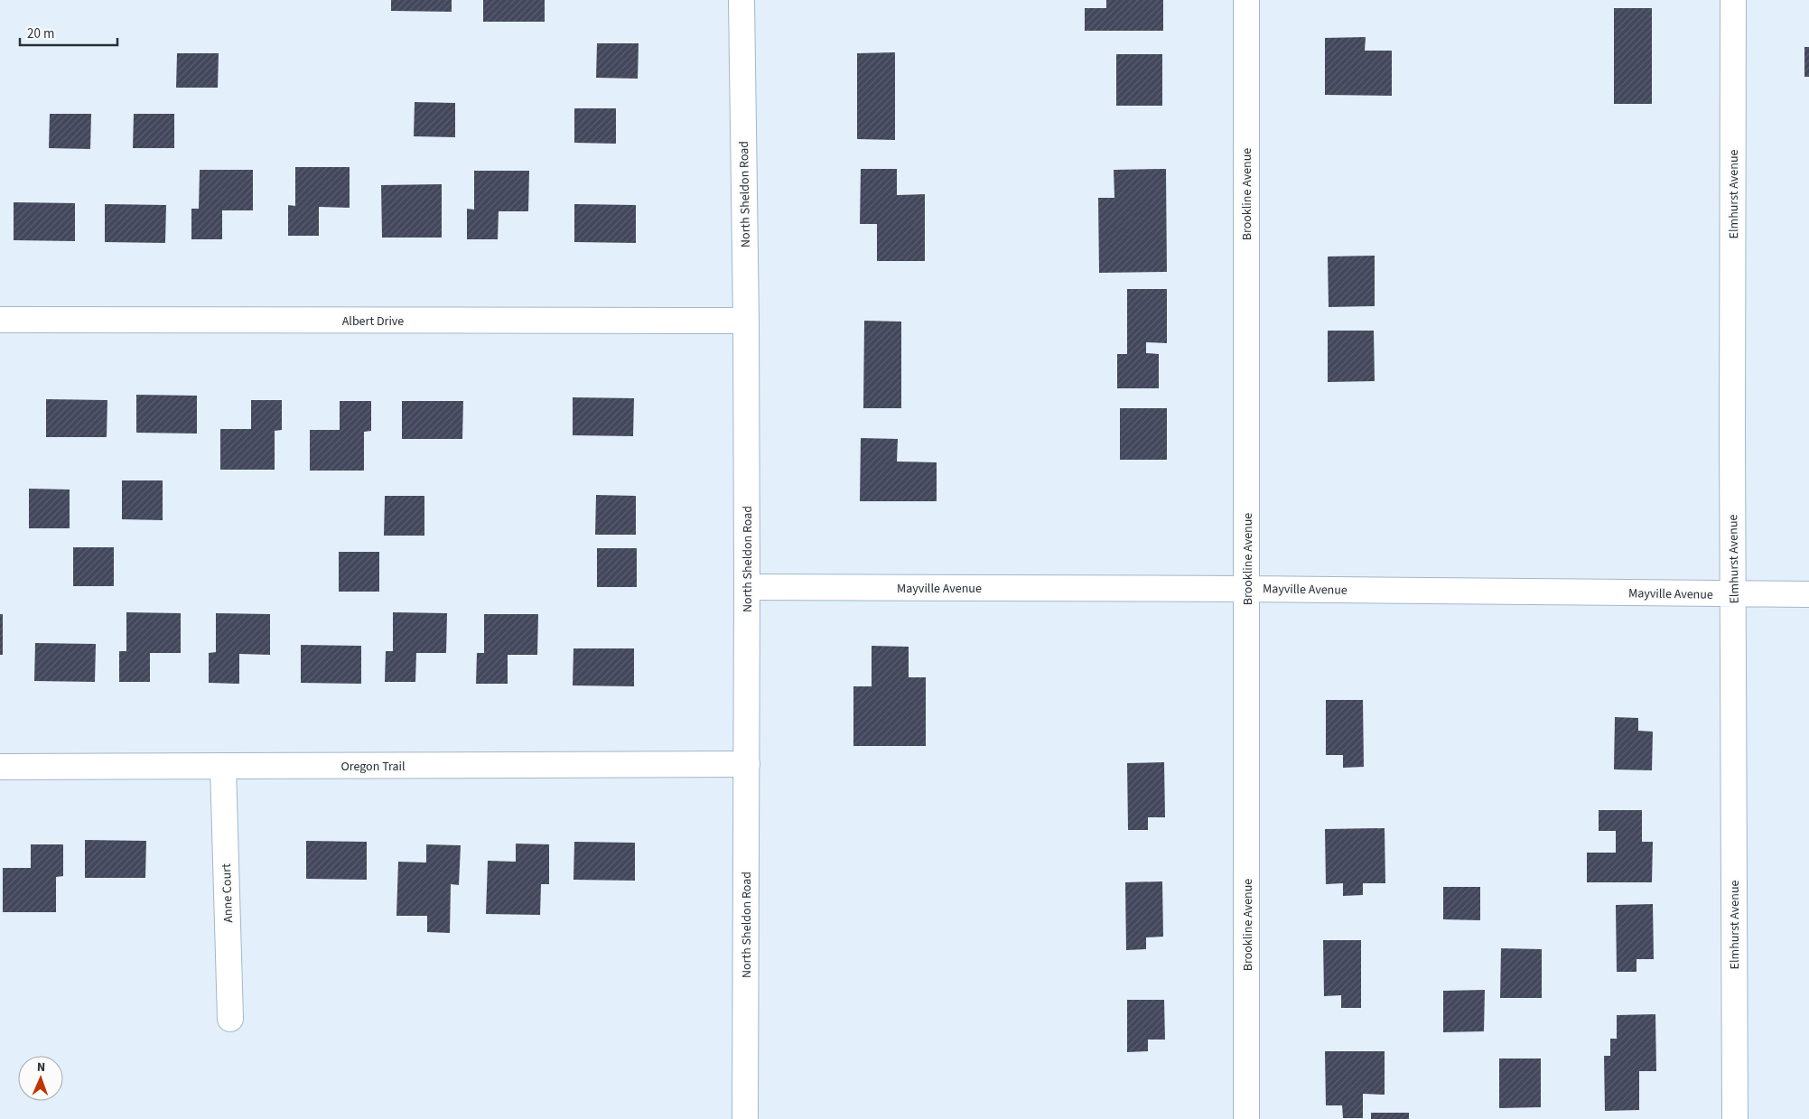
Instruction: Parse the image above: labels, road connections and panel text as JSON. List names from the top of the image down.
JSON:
{
  "streets": {
    "street": [
      "North Sheldon Road",
      "Brookline Avenue",
      "Elmhurst Avenue",
      "Albert Drive",
      "Mayville Avenue",
      "Oregon Trail",
      "Anne Court"
    ]
  },
  "crossings": [
    ["North Sheldon Road", "Albert Drive"],
    ["North Sheldon Road", "Mayville Avenue"],
    ["North Sheldon Road", "Oregon Trail"],
    ["Brookline Avenue", "Mayville Avenue"],
    ["Elmhurst Avenue", "Mayville Avenue"],
    ["Oregon Trail", "Anne Court"]
  ],
  "scale_bar": "20 m",
  "north": "top"
}
